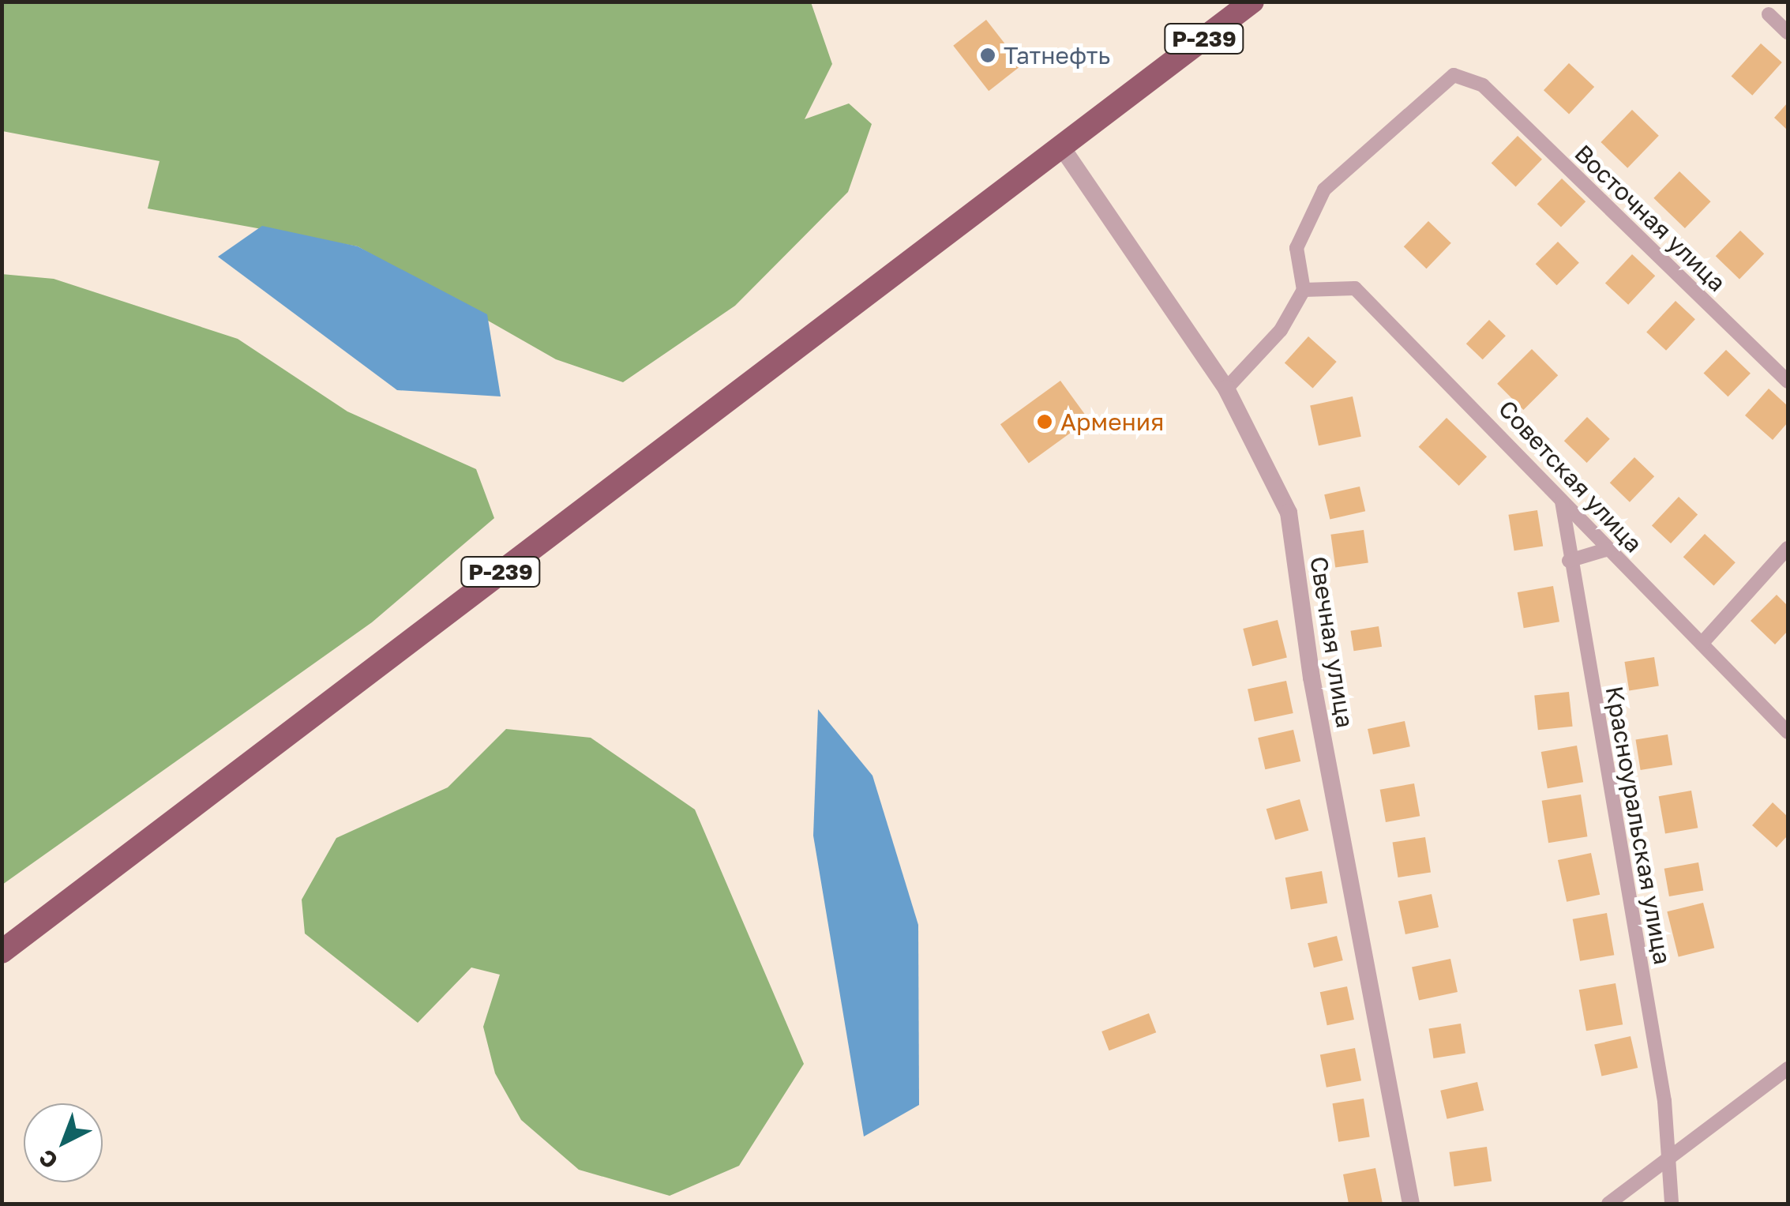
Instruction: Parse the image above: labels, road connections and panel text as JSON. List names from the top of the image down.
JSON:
{
  "streets": {
    "highway": ["Р-239"],
    "street": [
      "Восточная улица",
      "Советская улица",
      "Свечная улица",
      "Красноуральская улица"
    ]
  },
  "crossings": [
    ["Р-239", "Свечная улица"],
    ["Восточная улица", "Советская улица"],
    ["Советская улица", "Красноуральская улица"]
  ],
  "places": ["Татнефть", "Армения"],
  "north": "bottom left"
}
